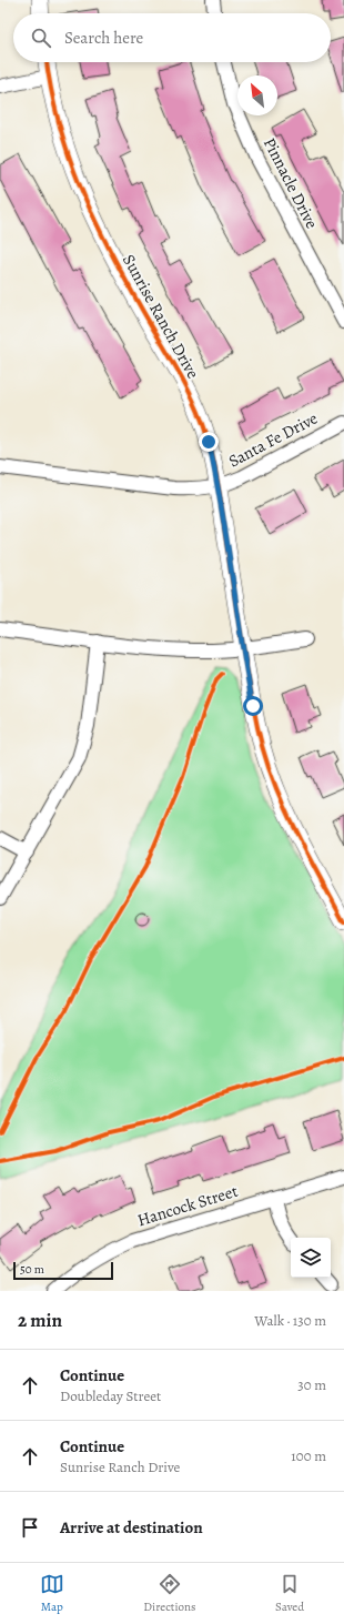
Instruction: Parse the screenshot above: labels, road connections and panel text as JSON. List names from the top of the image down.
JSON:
{
  "streets": {
    "street": [
      "Pinnacle Drive",
      "Sunrise Ranch Drive",
      "Santa Fe Drive",
      "Hancock Street"
    ]
  },
  "crossings": [
    ["Sunrise Ranch Drive", "Santa Fe Drive"]
  ],
  "scale_bar": "50 m",
  "north": "top left",
  "page": {
    "search": "Search here",
    "scale": "50 m",
    "heading": ["2 min", "Walk · 130 m"],
    "list": [
      ["Continue", "Doubleday Street", "30 m"],
      ["Continue", "Sunrise Ranch Drive", "100 m"],
      "Arrive at destination"
    ],
    "nav": ["Map", "Directions", "Saved"]
  }
}
